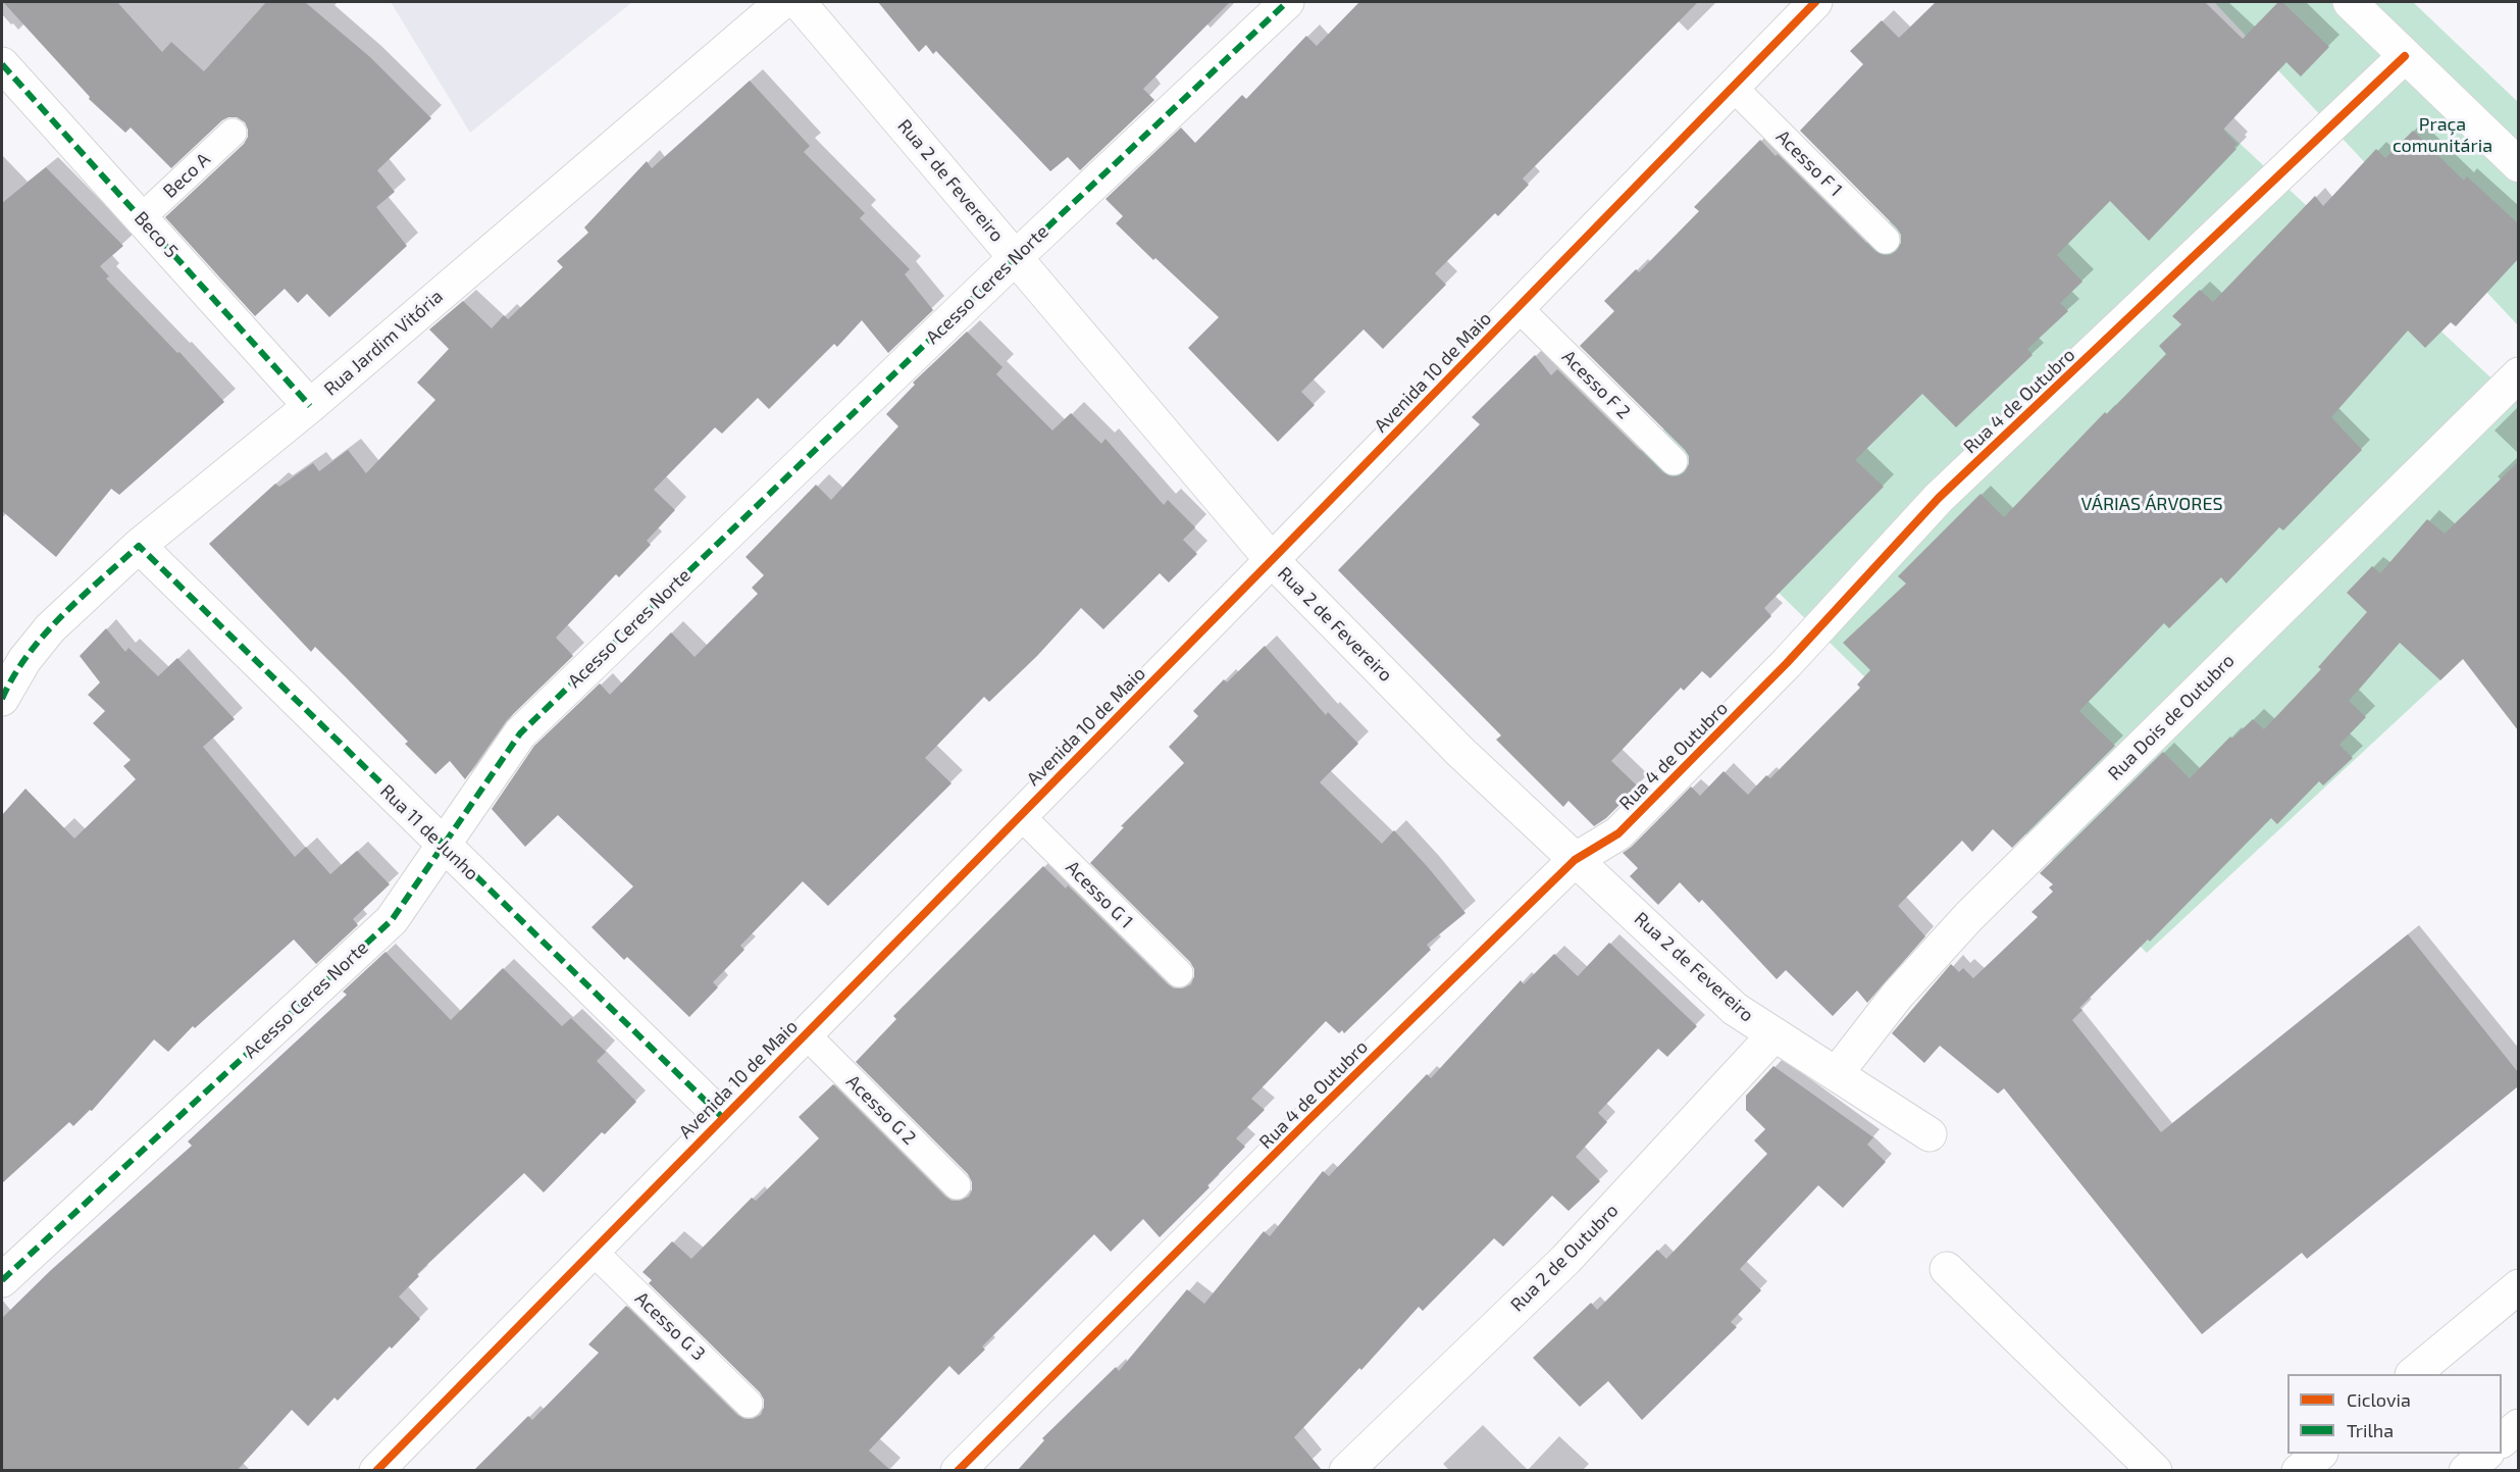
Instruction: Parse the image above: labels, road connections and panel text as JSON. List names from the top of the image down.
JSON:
{
  "streets": {
    "street": [
      "Rua 2 de Fevereiro",
      "Beco 5",
      "Acesso Ceres Norte",
      "Rua Jardim Vitória",
      "Avenida 10 de Maio",
      "Rua 4 de Outubro",
      "Rua Dois de Outubro",
      "Rua 11 de Junho",
      "Rua 2 de Outubro"
    ],
    "lane": [
      "Acesso F 1",
      "Beco A",
      "Acesso F 2",
      "Acesso G 1",
      "Acesso G 2",
      "Acesso G 3"
    ]
  },
  "crossings": [
    ["Acesso F 1", "Avenida 10 de Maio"],
    ["Beco A", "Beco 5"],
    ["Rua 2 de Fevereiro", "Acesso Ceres Norte"],
    ["Rua 2 de Fevereiro", "Avenida 10 de Maio"],
    ["Rua 2 de Fevereiro", "Rua 4 de Outubro"],
    ["Rua 2 de Fevereiro", "Rua Dois de Outubro"],
    ["Rua 2 de Fevereiro", "Rua 2 de Outubro"],
    ["Beco 5", "Rua Jardim Vitória"],
    ["Acesso Ceres Norte", "Rua 11 de Junho"],
    ["Rua Jardim Vitória", "Rua 11 de Junho"],
    ["Avenida 10 de Maio", "Acesso F 2"],
    ["Avenida 10 de Maio", "Rua 11 de Junho"],
    ["Avenida 10 de Maio", "Acesso G 1"],
    ["Avenida 10 de Maio", "Acesso G 2"],
    ["Avenida 10 de Maio", "Acesso G 3"]
  ],
  "parks": ["Praça comunitária", "VÁRIAS ÁRVORES"],
  "legend": ["Ciclovia", "Trilha"]
}
